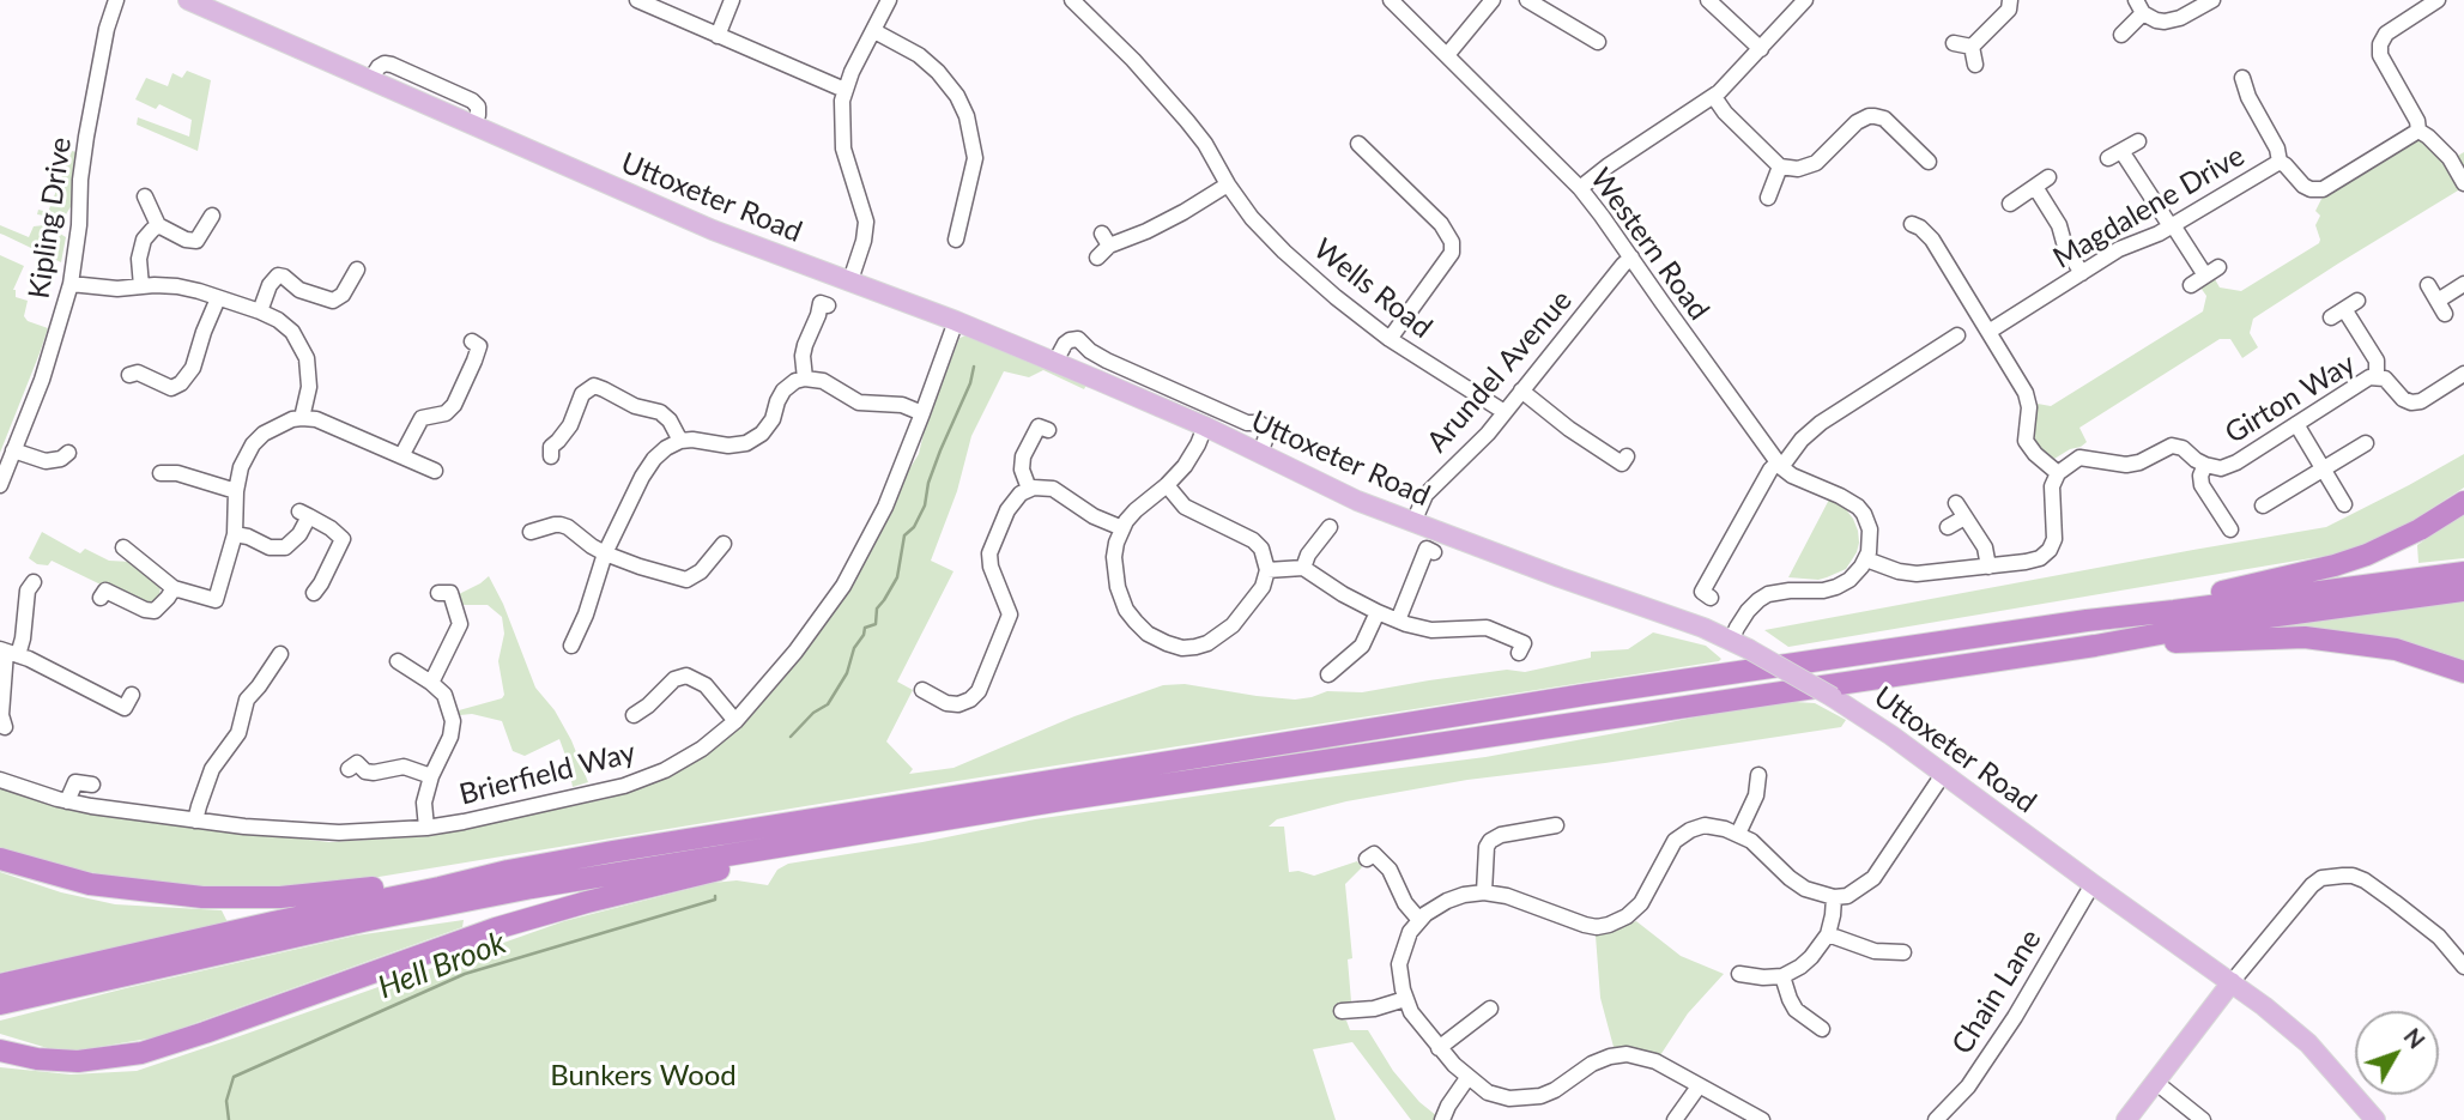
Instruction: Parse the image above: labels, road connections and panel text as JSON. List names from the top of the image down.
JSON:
{
  "streets": {
    "main road": ["Uttoxeter Road"],
    "street": [
      "Magdalene Drive",
      "Kipling Drive",
      "Western Road",
      "Wells Road",
      "Arundel Avenue",
      "Girton Way",
      "Brierfield Way",
      "Chain Lane"
    ]
  },
  "crossings": [
    ["Uttoxeter Road", "Arundel Avenue"],
    ["Uttoxeter Road", "Brierfield Way"],
    ["Uttoxeter Road", "Chain Lane"],
    ["Western Road", "Arundel Avenue"],
    ["Wells Road", "Arundel Avenue"]
  ],
  "water": ["Hell Brook"],
  "parks": ["Bunkers Wood"],
  "north": "top right"
}
